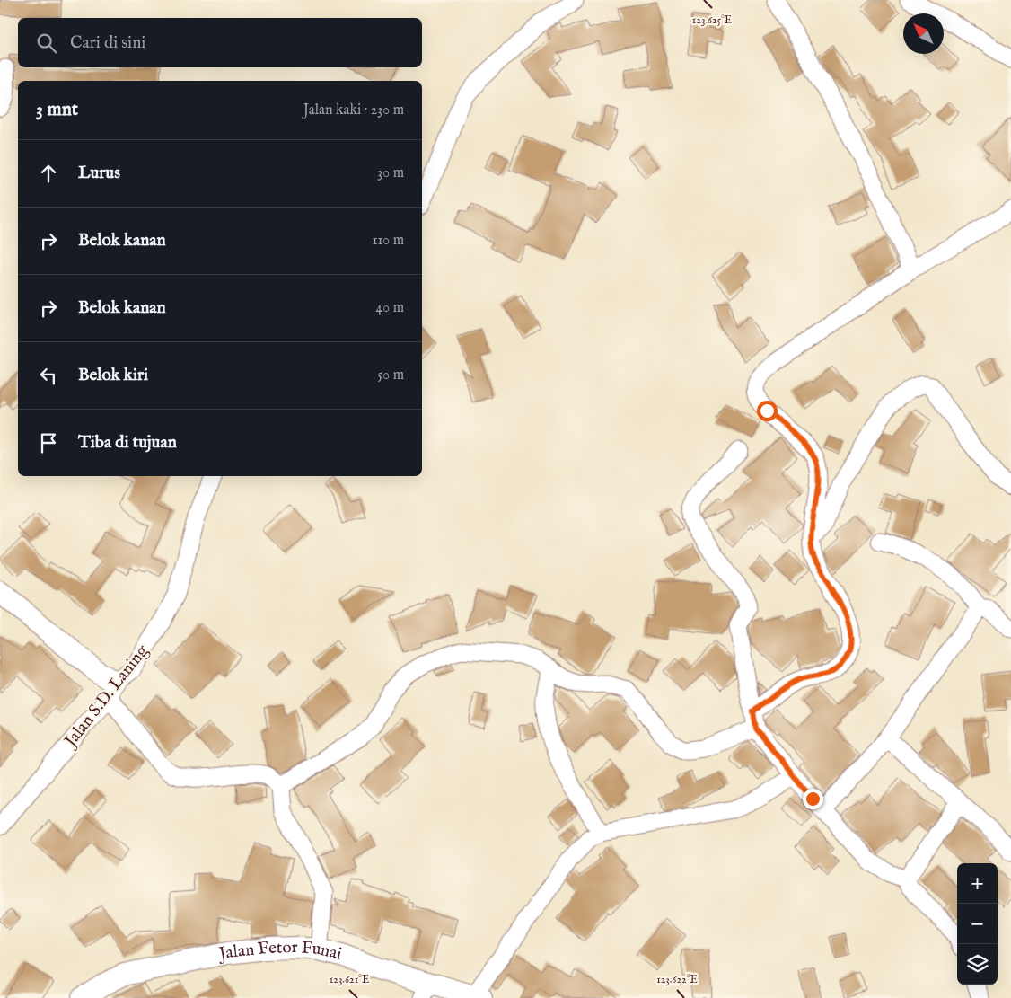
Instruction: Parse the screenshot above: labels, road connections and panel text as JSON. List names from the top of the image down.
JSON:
{
  "streets": {
    "street": ["Jalan S.D. Laning", "Jalan Fetor Funai"]
  },
  "north": "top left",
  "page": {
    "search": "Cari di sini",
    "heading": ["3 mnt", "Jalan kaki · 230 m"],
    "list": [
      ["Lurus", "30 m"],
      ["Belok kanan", "110 m"],
      ["Belok kanan", "40 m"],
      ["Belok kiri", "50 m"],
      "Tiba di tujuan"
    ],
    "map_buttons": ["+", "−"]
  },
  "coordinates": ["123.625°E", "123.621°E", "123.622°E"]
}
